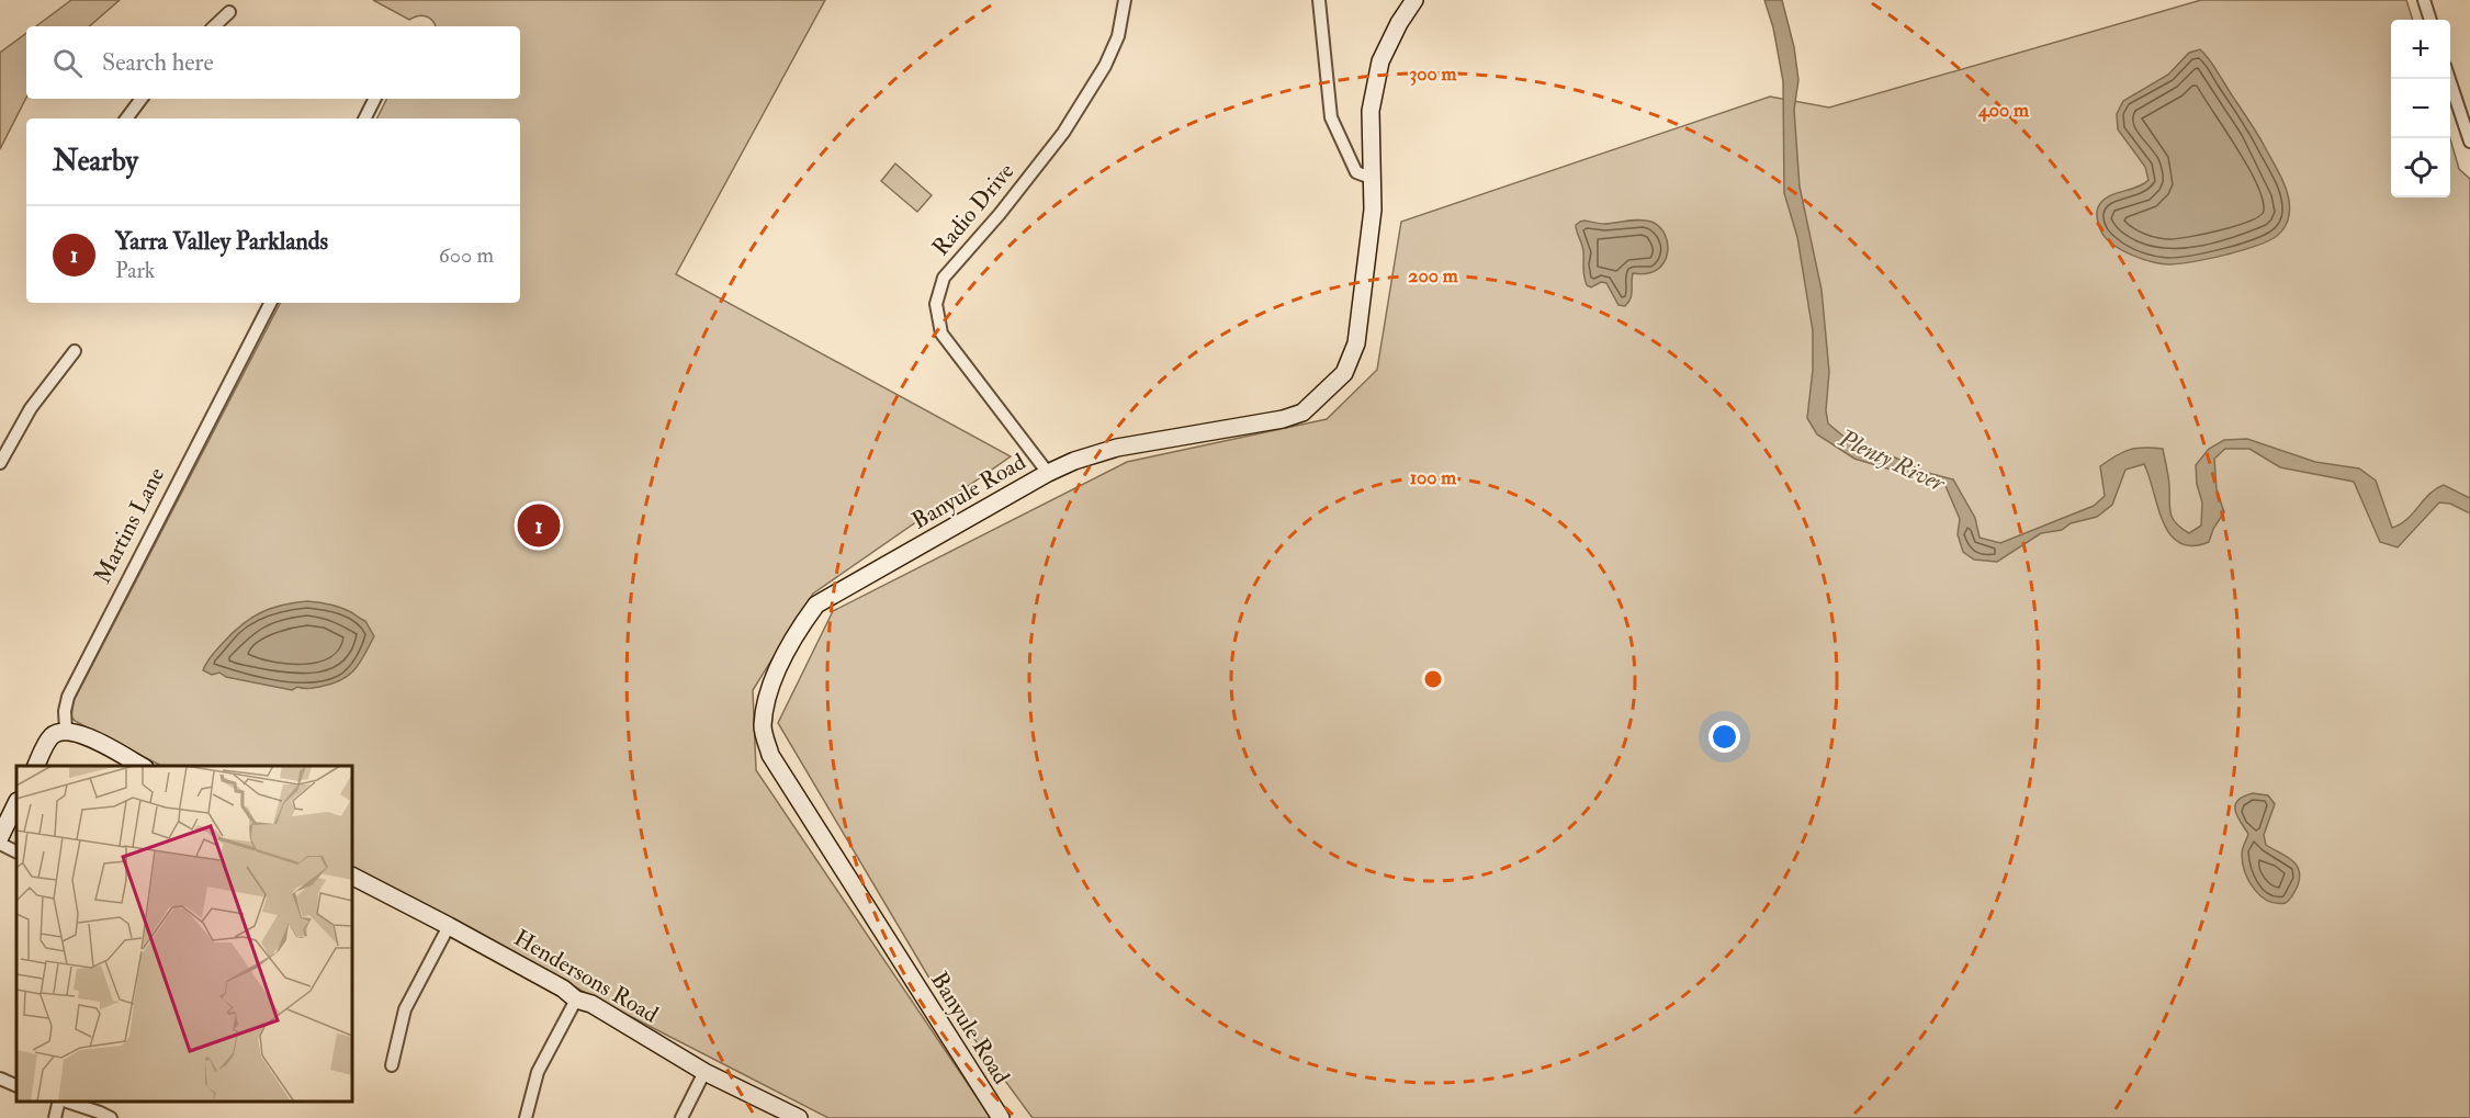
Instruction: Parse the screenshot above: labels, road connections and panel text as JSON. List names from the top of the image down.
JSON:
{
  "streets": {
    "street": [
      "Radio Drive",
      "Banyule Road",
      "Martins Lane",
      "Hendersons Road"
    ]
  },
  "crossings": [
    ["Radio Drive", "Banyule Road"]
  ],
  "water": ["Plenty River"],
  "page": {
    "map_buttons": ["+", "−"],
    "search": "Search here",
    "heading": "Nearby",
    "list": [
      {
        "mark": "1",
        "name": "Yarra Valley Parklands",
        "note": "Park",
        "value": "600 m"
      }
    ],
    "pins": "1"
  },
  "rings": [
    "300 m",
    "400 m",
    "200 m",
    "100 m"
  ]
}
